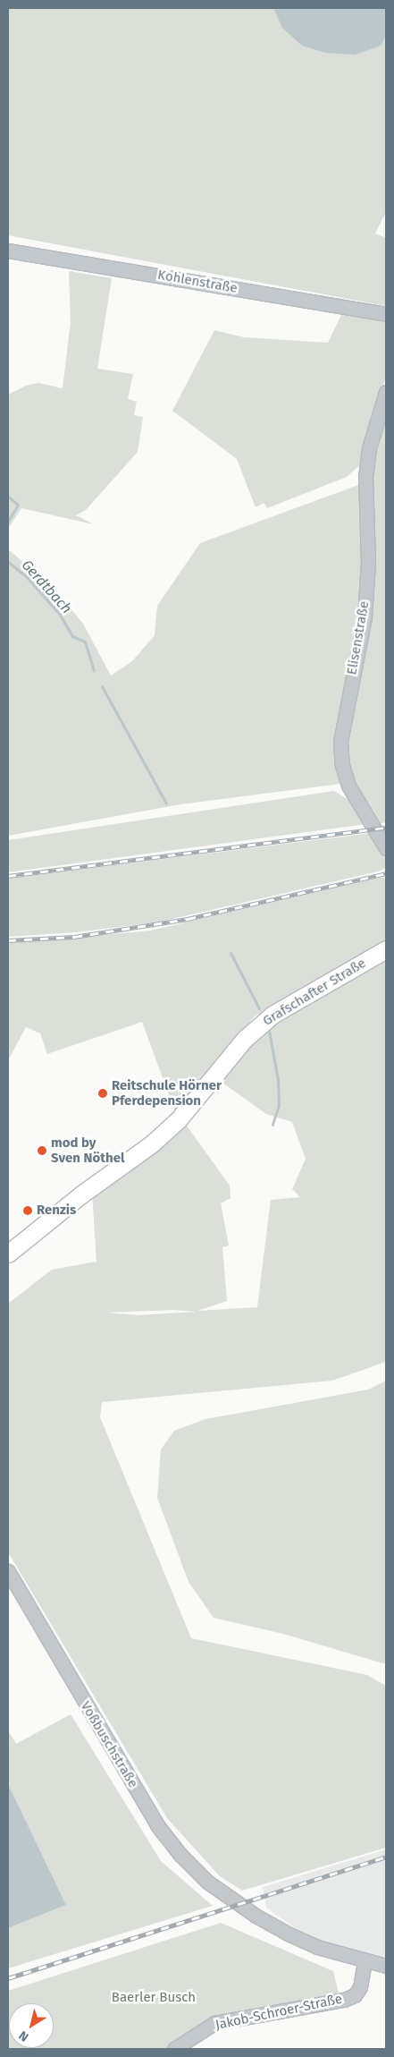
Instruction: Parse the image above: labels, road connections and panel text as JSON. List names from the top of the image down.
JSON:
{
  "streets": {
    "main road": ["Grafschafter Straße"],
    "street": [
      "Kohlenstraße",
      "Elisenstraße",
      "Voßbuschstraße",
      "Jakob-Schroer-Straße"
    ]
  },
  "crossings": [
    ["Voßbuschstraße", "Jakob-Schroer-Straße"]
  ],
  "water": ["Gerdtbach"],
  "parks": ["Baerler Busch"],
  "places": ["Reitschule Hörner Pferdepension", "mod by Sven Nöthel", "Renzis"],
  "north": "bottom left"
}
